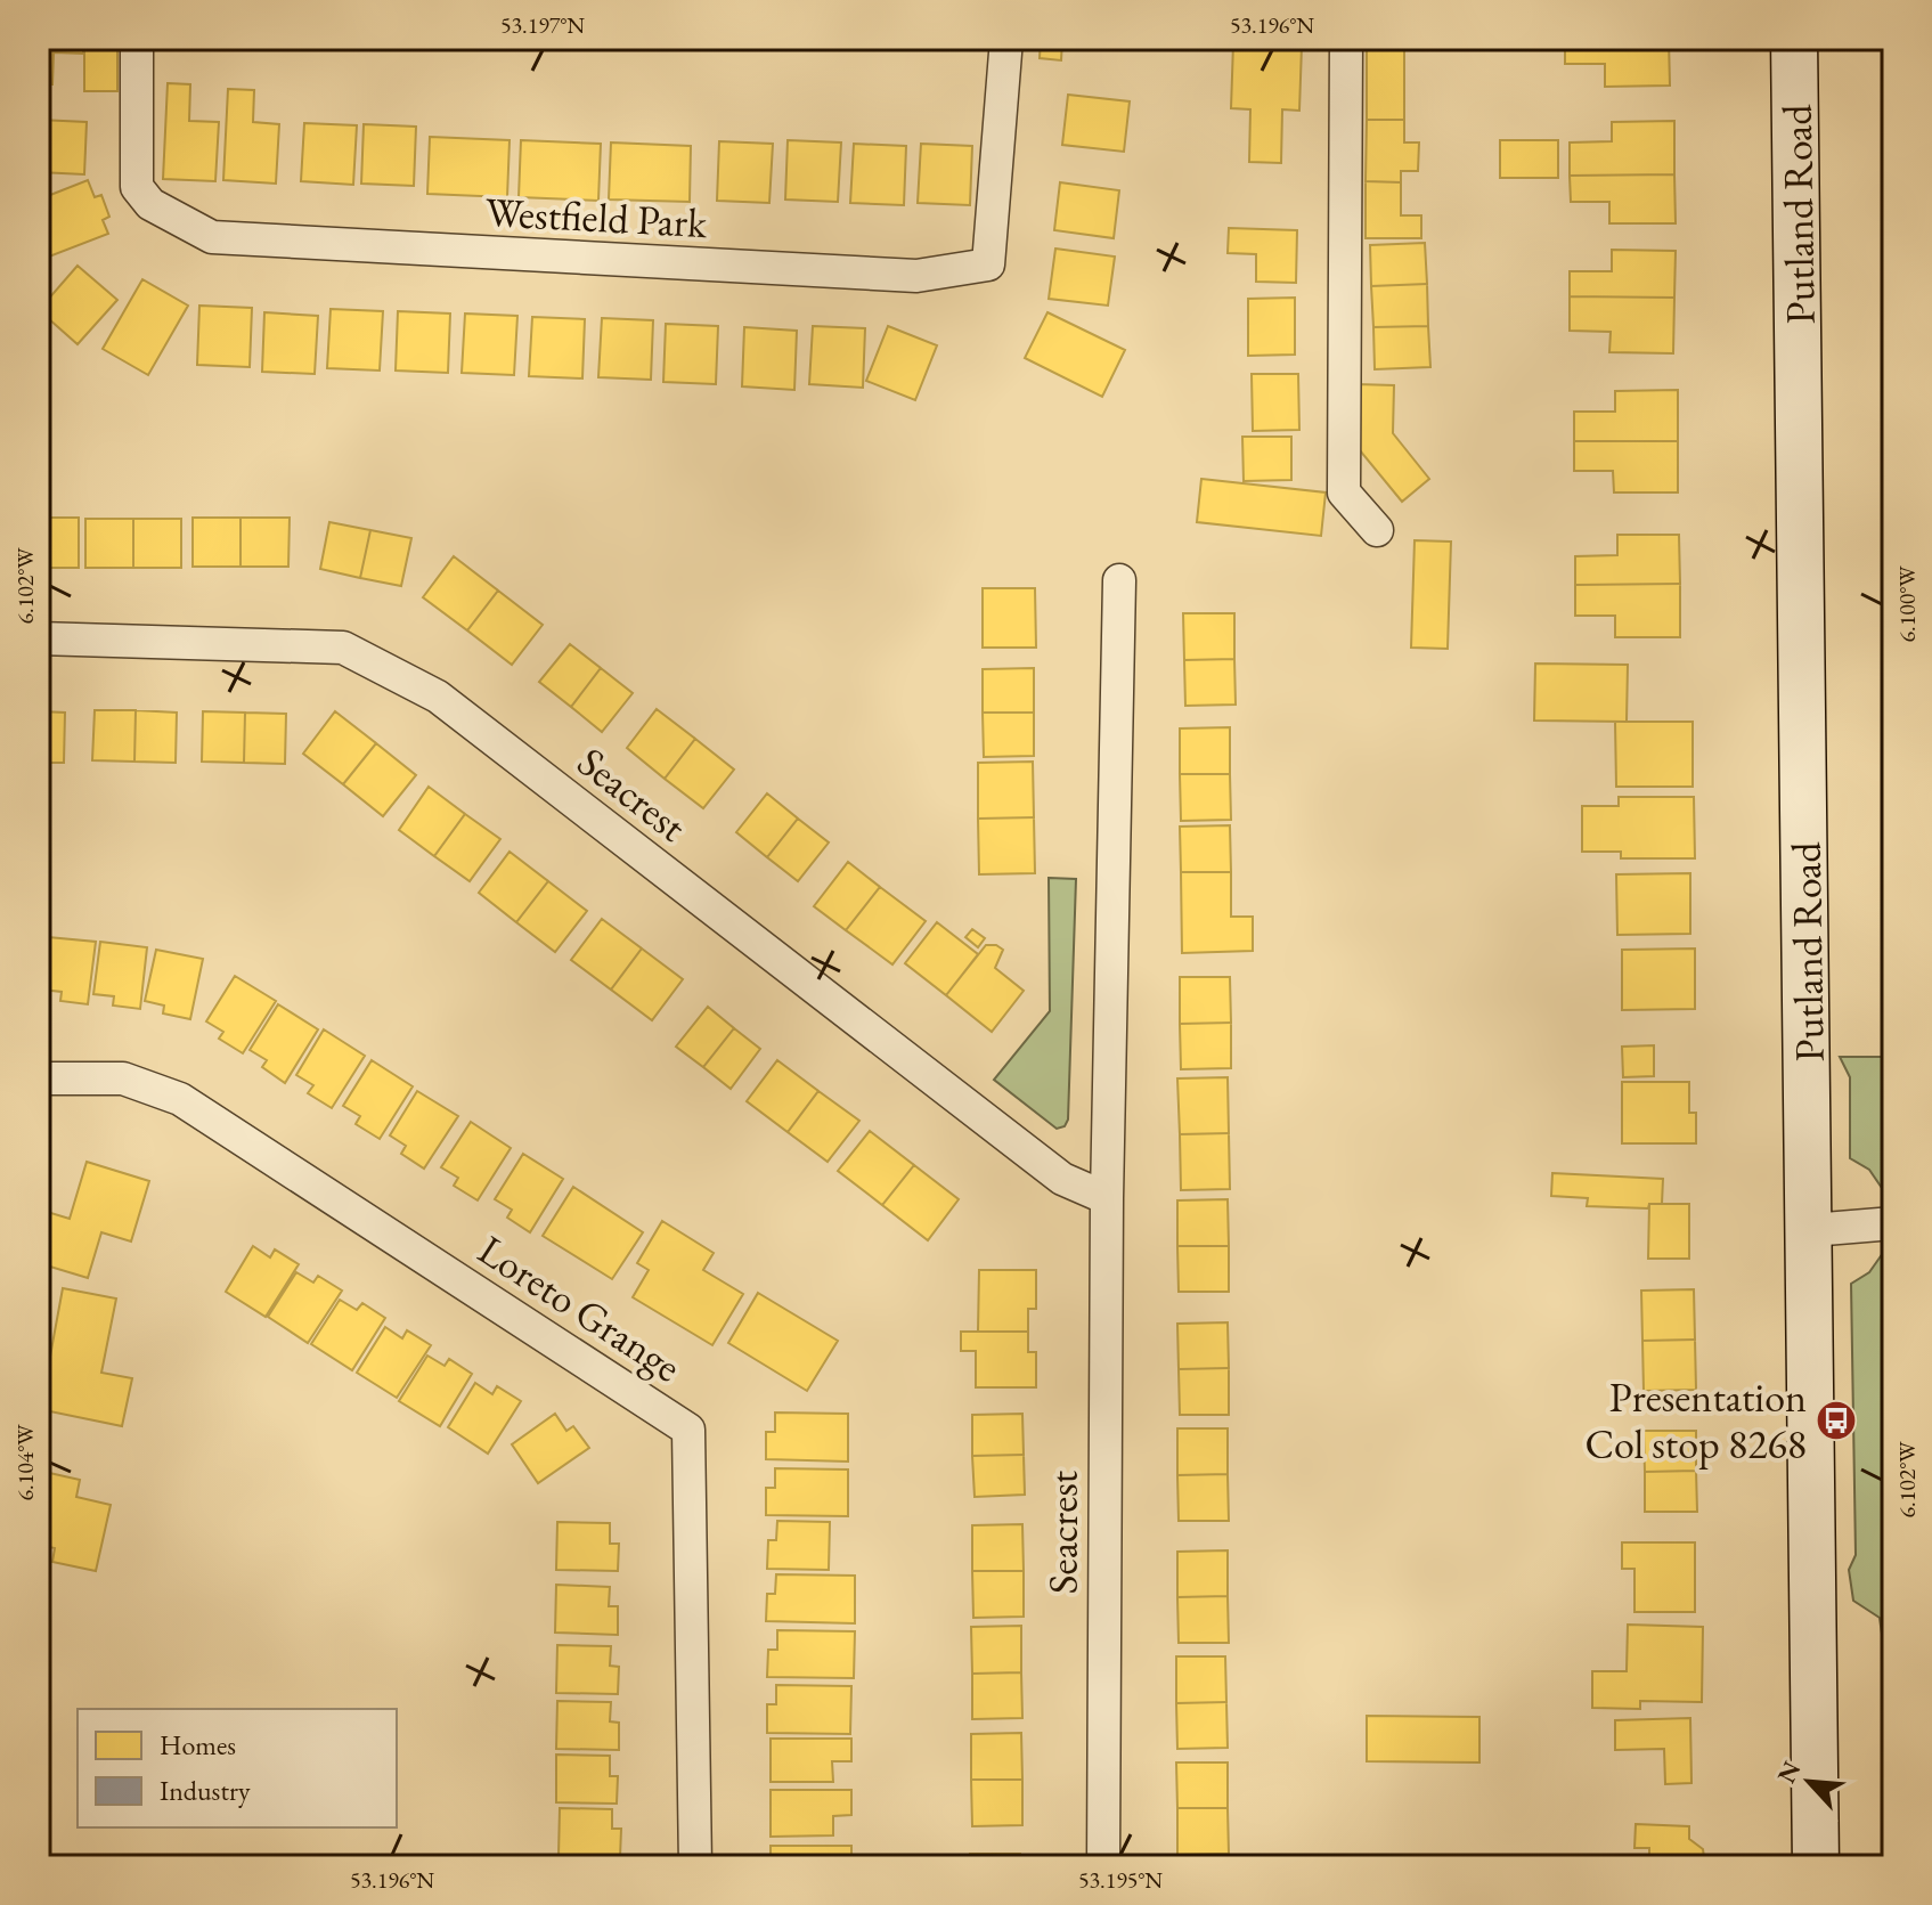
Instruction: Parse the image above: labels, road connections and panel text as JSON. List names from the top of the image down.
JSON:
{
  "streets": {
    "main road": ["Putland Road"],
    "street": ["Westfield Park", "Seacrest", "Loreto Grange"]
  },
  "places": {
    "bus stop": ["Presentation Col stop 8268"]
  },
  "legend": ["Homes", "Industry"],
  "north": "top left",
  "coordinates": [
    "53.197°N",
    "53.196°N",
    "6.102°W",
    "6.100°W",
    "6.104°W",
    "53.195°N"
  ]
}
